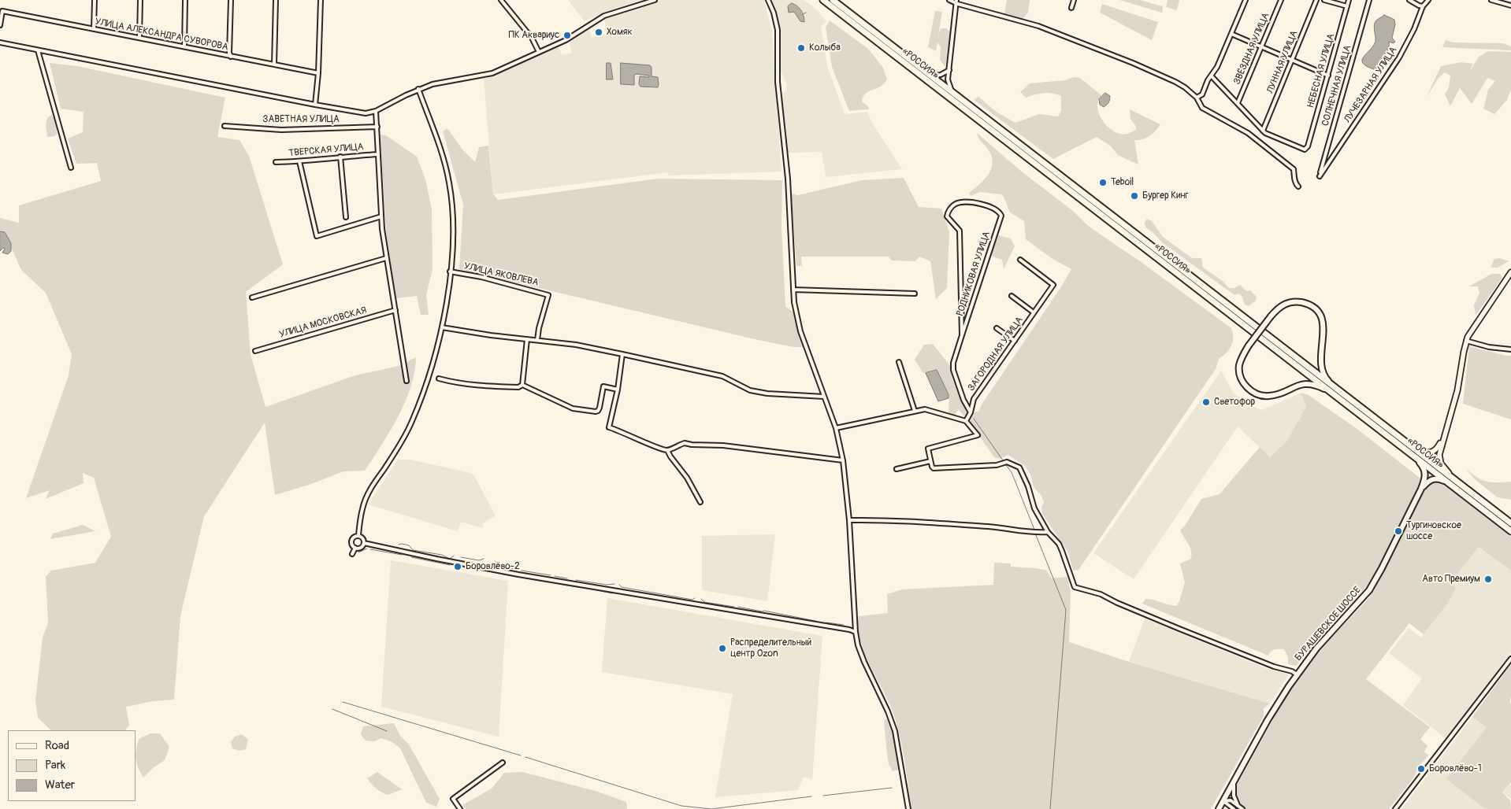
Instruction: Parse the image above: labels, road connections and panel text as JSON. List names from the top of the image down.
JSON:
{
  "streets": {
    "highway": ["«РОССИЯ»"],
    "main road": ["БУРАШЕВСКОЕ ШОССЕ"],
    "street": [
      "УЛИЦА АЛЕКСАНДРА СУВОРОВА",
      "ЗВЁЗДНАЯ УЛИЦА",
      "ЛУННАЯ УЛИЦА",
      "НЕБЕСНАЯ УЛИЦА",
      "ЛУЧЕЗАРНАЯ УЛИЦА",
      "СОЛНЕЧНАЯ УЛИЦА",
      "ЗАВЕТНАЯ УЛИЦА",
      "ТВЕРСКАЯ УЛИЦА",
      "РОДНИКОВАЯ УЛИЦА",
      "УЛИЦА ЯКОВЛЕВА",
      "УЛИЦА МОСКОВСКАЯ",
      "ЗАГОРОДНАЯ УЛИЦА"
    ]
  },
  "crossings": [
    ["ЛУННАЯ УЛИЦА", "НЕБЕСНАЯ УЛИЦА"],
    ["«РОССИЯ»", "БУРАШЕВСКОЕ ШОССЕ"],
    ["ЛУЧЕЗАРНАЯ УЛИЦА", "СОЛНЕЧНАЯ УЛИЦА"],
    ["РОДНИКОВАЯ УЛИЦА", "ЗАГОРОДНАЯ УЛИЦА"]
  ],
  "places": [
    "Хомяк",
    "ПК Аквариус",
    "Колыба",
    "Teboil",
    "Бургер Кинг",
    "Светофор",
    "Тургиновское шоссе",
    "Боровлёво-2",
    "Авто Премиум",
    "Распределительный центр Ozon",
    "Боровлёво-1"
  ],
  "legend": ["Road", "Park", "Water"]
}
